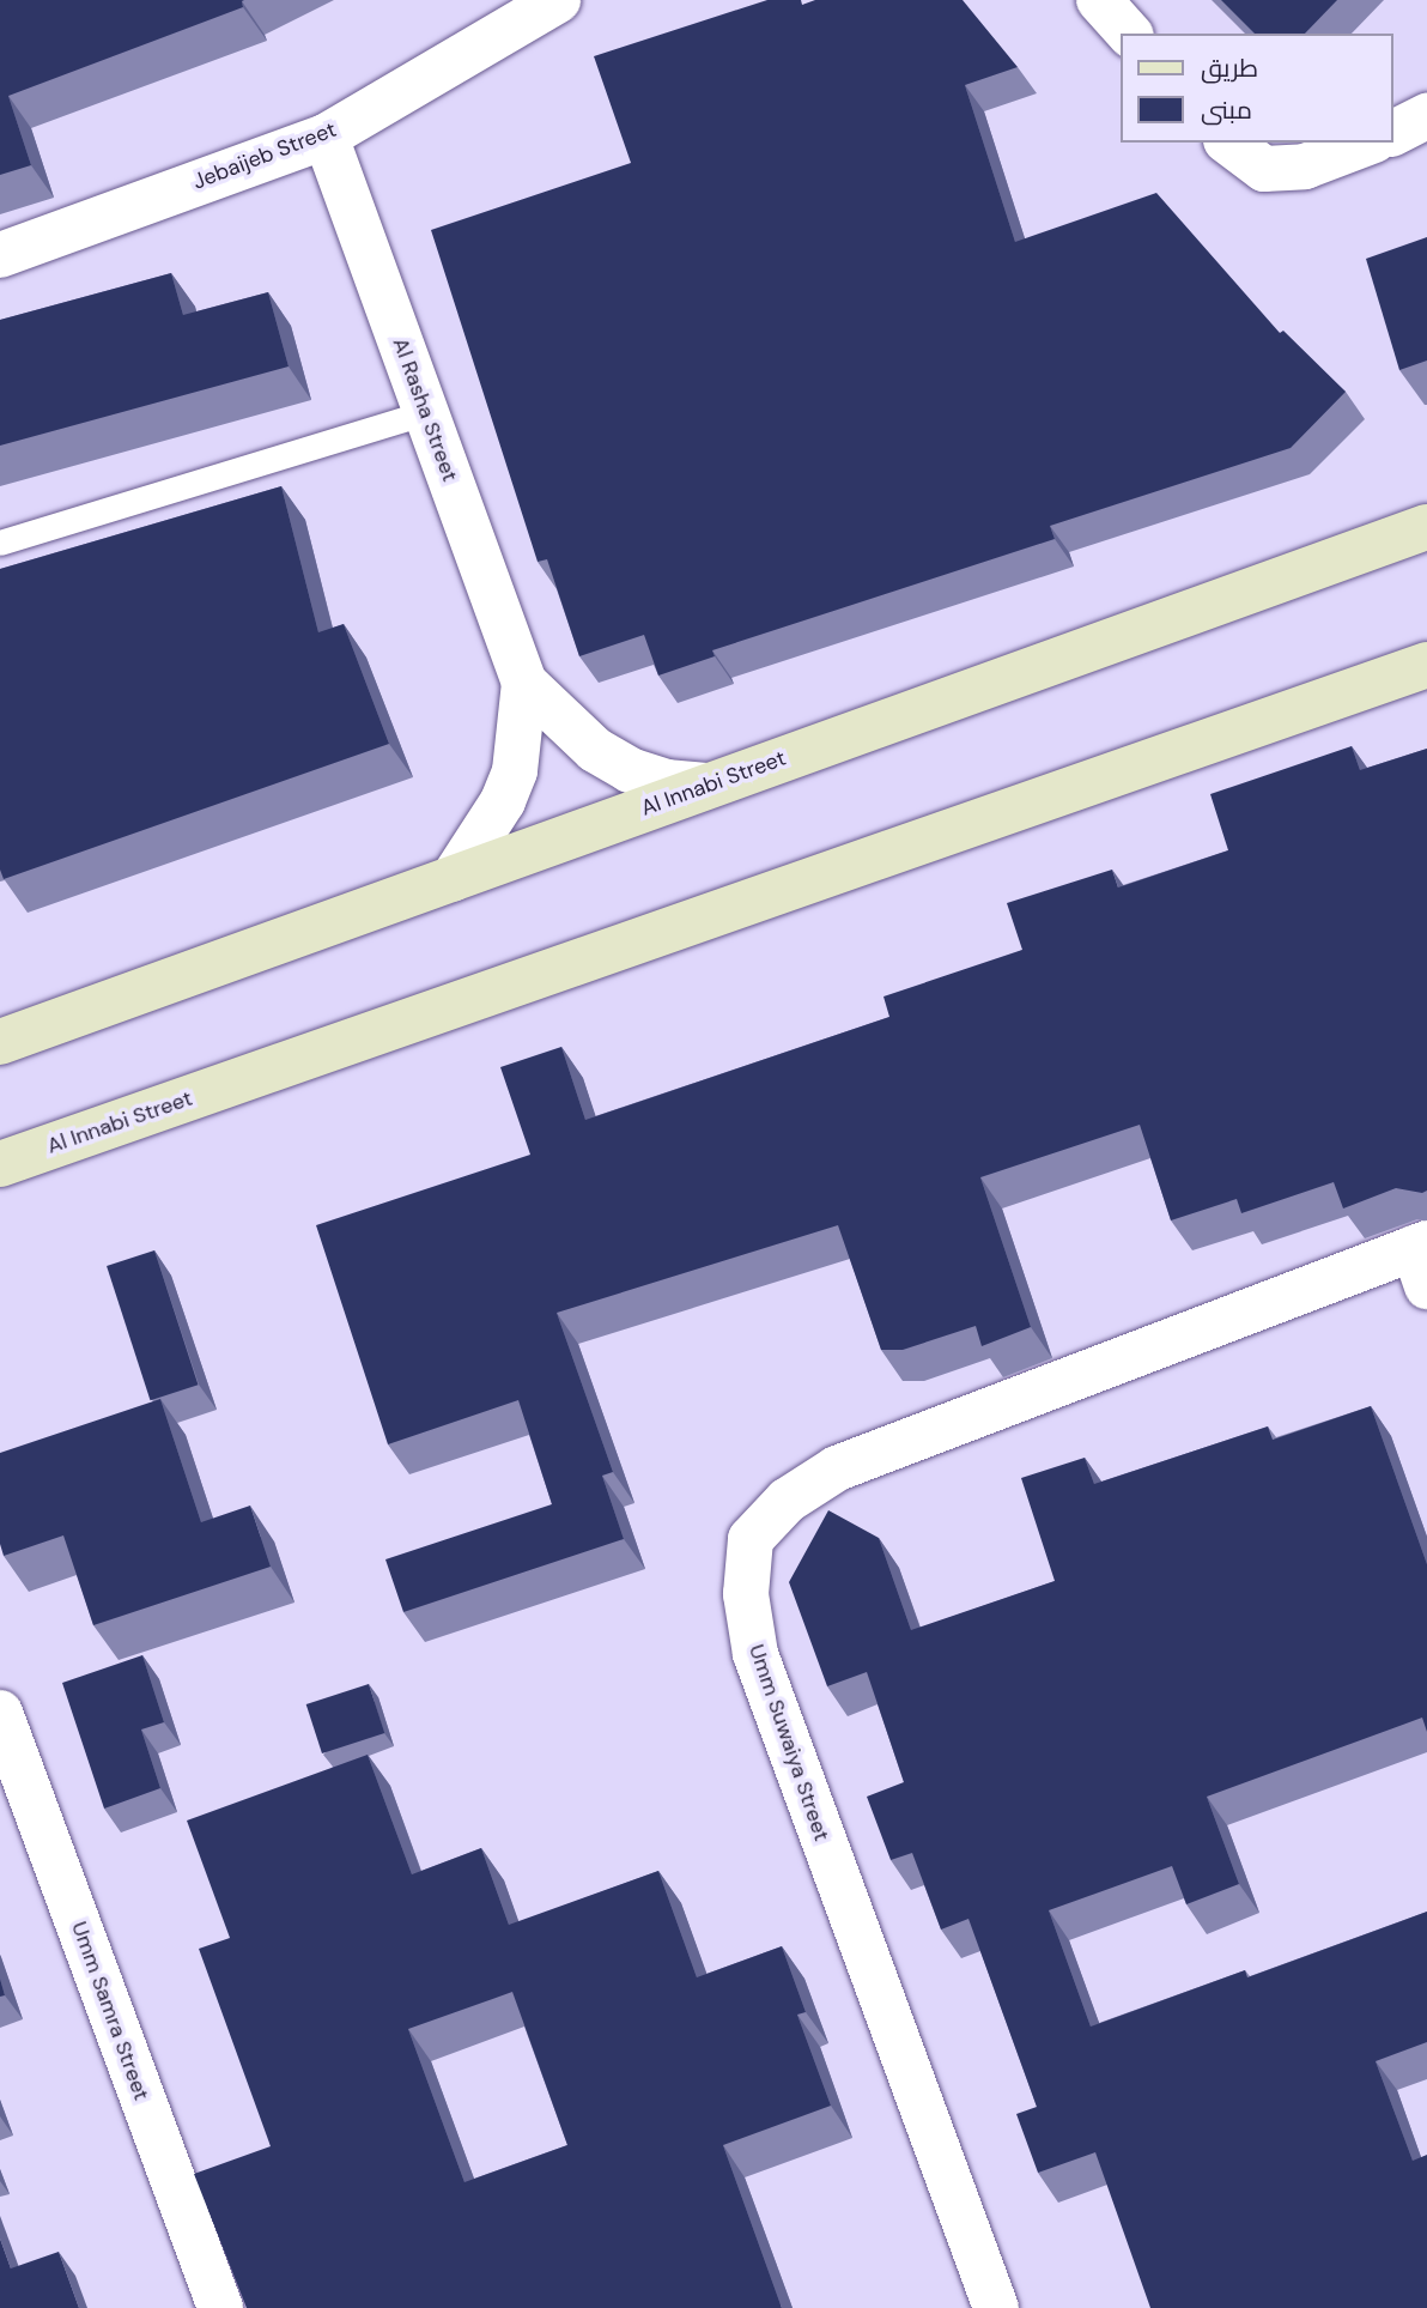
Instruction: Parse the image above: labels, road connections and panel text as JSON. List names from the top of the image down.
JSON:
{
  "streets": {
    "street": [
      "Jebaijeb Street",
      "Al Rasha Street",
      "Al Innabi Street",
      "Umm Suwaiya Street",
      "Umm Samra Street"
    ]
  },
  "crossings": [
    ["Jebaijeb Street", "Al Rasha Street"],
    ["Al Rasha Street", "Al Innabi Street"]
  ],
  "legend": ["طريق", "مبنى"]
}
